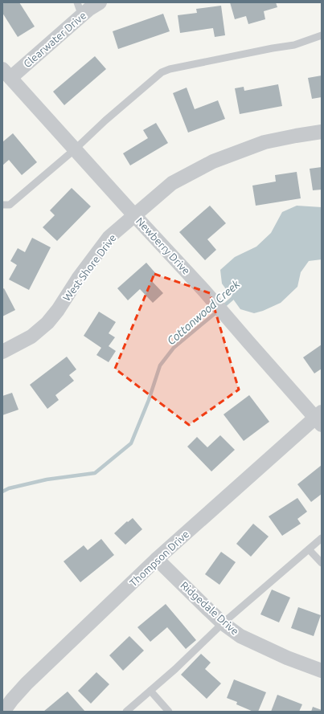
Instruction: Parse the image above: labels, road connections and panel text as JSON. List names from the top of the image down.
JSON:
{
  "streets": {
    "street": [
      "Clearwater Drive",
      "Newberry Drive",
      "West Shore Drive",
      "Thompson Drive",
      "Ridgedale Drive"
    ]
  },
  "crossings": [
    ["Clearwater Drive", "Newberry Drive"],
    ["Newberry Drive", "West Shore Drive"],
    ["Newberry Drive", "Thompson Drive"],
    ["Thompson Drive", "Ridgedale Drive"]
  ],
  "water": ["Cottonwood Creek"]
}
